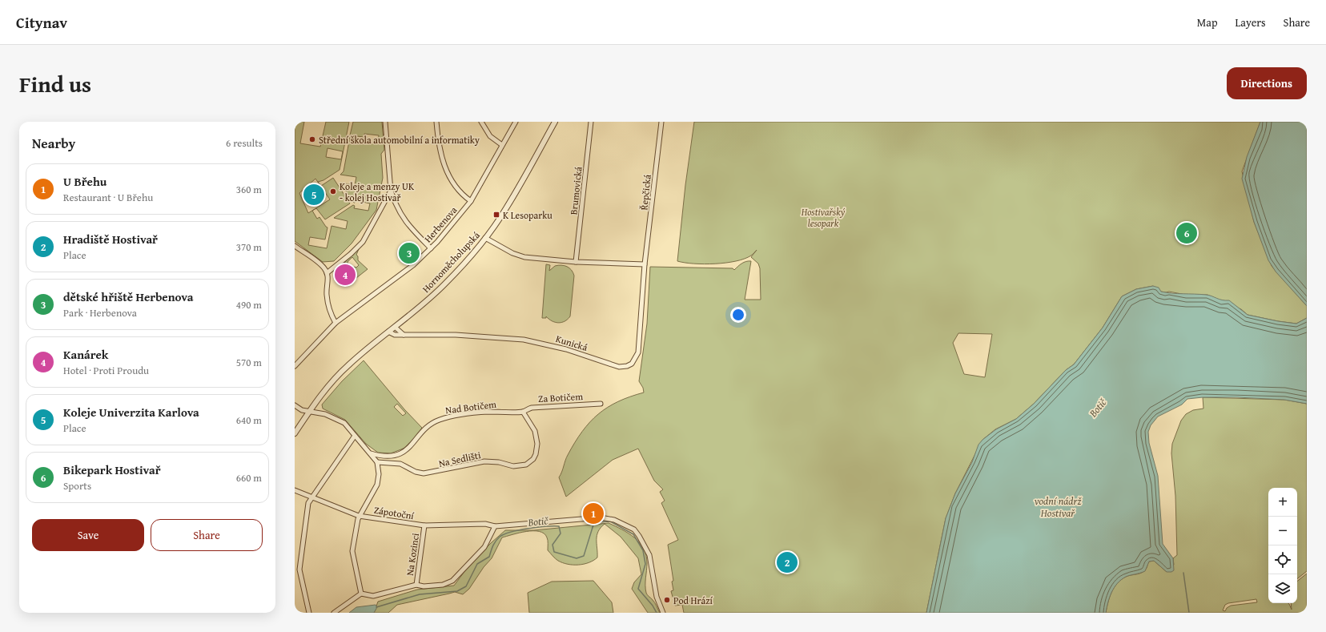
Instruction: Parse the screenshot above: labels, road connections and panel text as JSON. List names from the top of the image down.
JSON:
{
  "streets": {
    "street": [
      "Brumovická",
      "Řepčická",
      "Herbenova",
      "Hornoměcholupská",
      "Kunická",
      "Za Botičem",
      "Nad Botičem",
      "Na Sedlišti",
      "Zápotoční",
      "Na Kozinci"
    ]
  },
  "crossings": [
    ["Řepčická", "Kunická"],
    ["Hornoměcholupská", "Kunická"],
    ["Za Botičem", "Nad Botičem"],
    ["Za Botičem", "Na Sedlišti"],
    ["Nad Botičem", "Na Sedlišti"],
    ["Zápotoční", "Na Kozinci"]
  ],
  "water": ["Botič", "vodní nádrž Hostivař"],
  "parks": ["Hostivařský lesopark"],
  "places": {
    "other": ["Střední škola automobilní a informatiky", "Koleje a menzy UK - kolej Hostivař", "Pod Hrází"],
    "transit": ["K Lesoparku"]
  },
  "page": {
    "header": "Citynav",
    "nav": ["Map", "Layers", "Share"],
    "title": "Find us",
    "buttons": [
      "Directions",
      ["Save", "Share"]
    ],
    "heading": ["Nearby", "6 results"],
    "list": [
      {
        "mark": "1",
        "name": "U Břehu",
        "note": "Restaurant · U Břehu",
        "value": "360 m"
      },
      {
        "mark": "2",
        "name": "Hradiště Hostivař",
        "note": "Place",
        "value": "370 m"
      },
      {
        "mark": "3",
        "name": "dětské hřiště Herbenova",
        "note": "Park · Herbenova",
        "value": "490 m"
      },
      {
        "mark": "4",
        "name": "Kanárek",
        "note": "Hotel · Proti Proudu",
        "value": "570 m"
      },
      {
        "mark": "5",
        "name": "Koleje Univerzita Karlova",
        "note": "Place",
        "value": "640 m"
      },
      {
        "mark": "6",
        "name": "Bikepark Hostivař",
        "note": "Sports",
        "value": "660 m"
      }
    ],
    "pins": [
      "5",
      "6",
      "3",
      "4",
      "1",
      "2"
    ],
    "map_buttons": ["+", "−"]
  }
}
